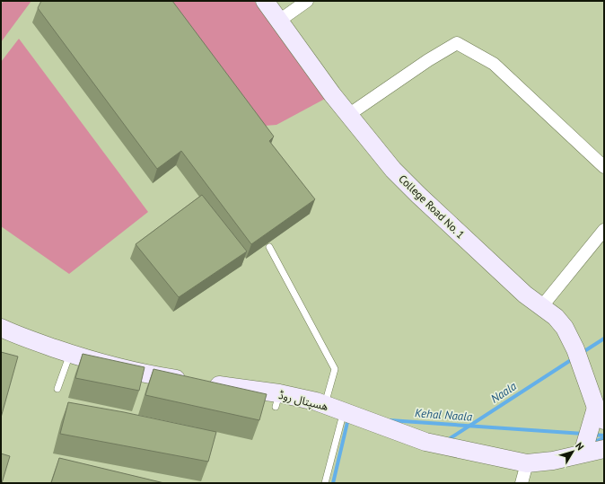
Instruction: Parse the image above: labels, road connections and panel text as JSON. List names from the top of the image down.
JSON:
{
  "streets": {
    "main road": ["College Road No. 1", "ھسپتال روڈ"]
  },
  "water": ["Naala", "Kehal Naala"],
  "north": "top right"
}
